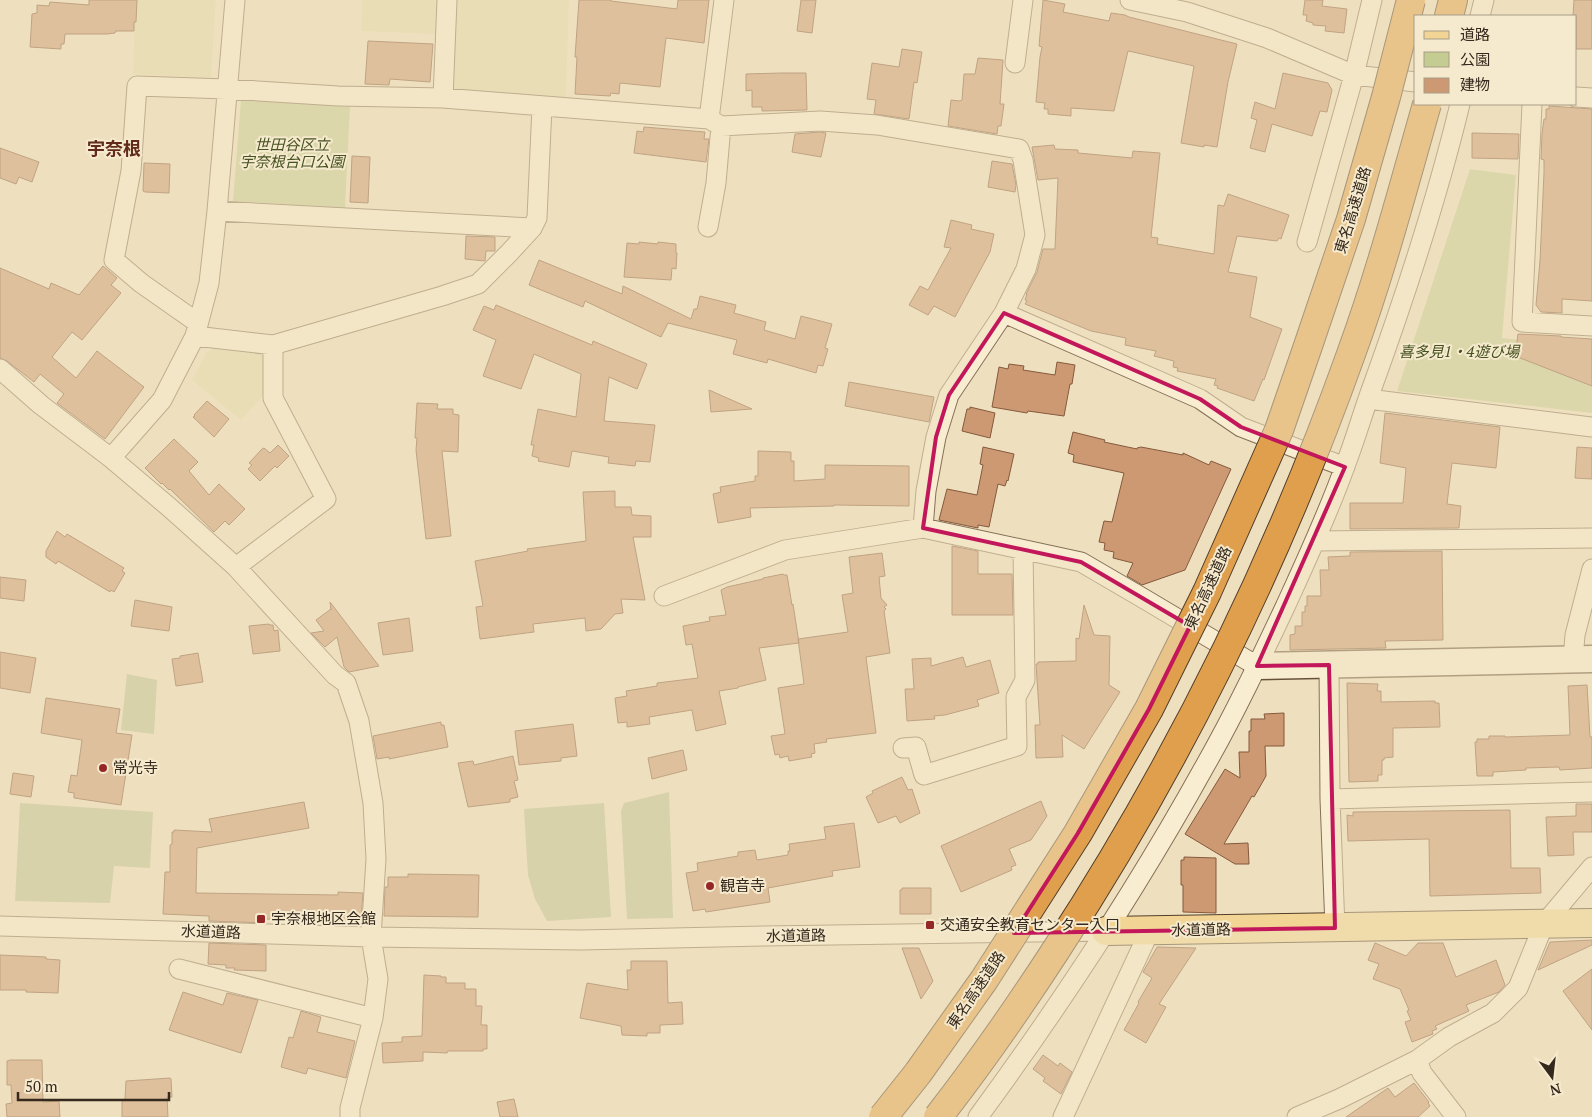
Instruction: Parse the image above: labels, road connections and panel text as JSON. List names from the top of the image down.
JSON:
{
  "streets": {
    "highway": ["東名高速道路"],
    "main road": ["水道道路"]
  },
  "districts": ["宇奈根"],
  "parks": ["世田谷区立 宇奈根台口公園", "喜多見1・4遊び場"],
  "places": {
    "other": ["常光寺", "観音寺"],
    "transit": ["宇奈根地区会館", "交通安全教育センター入口"]
  },
  "legend": ["道路", "公園", "建物"],
  "scale_bar": "50 m",
  "north": "bottom"
}
